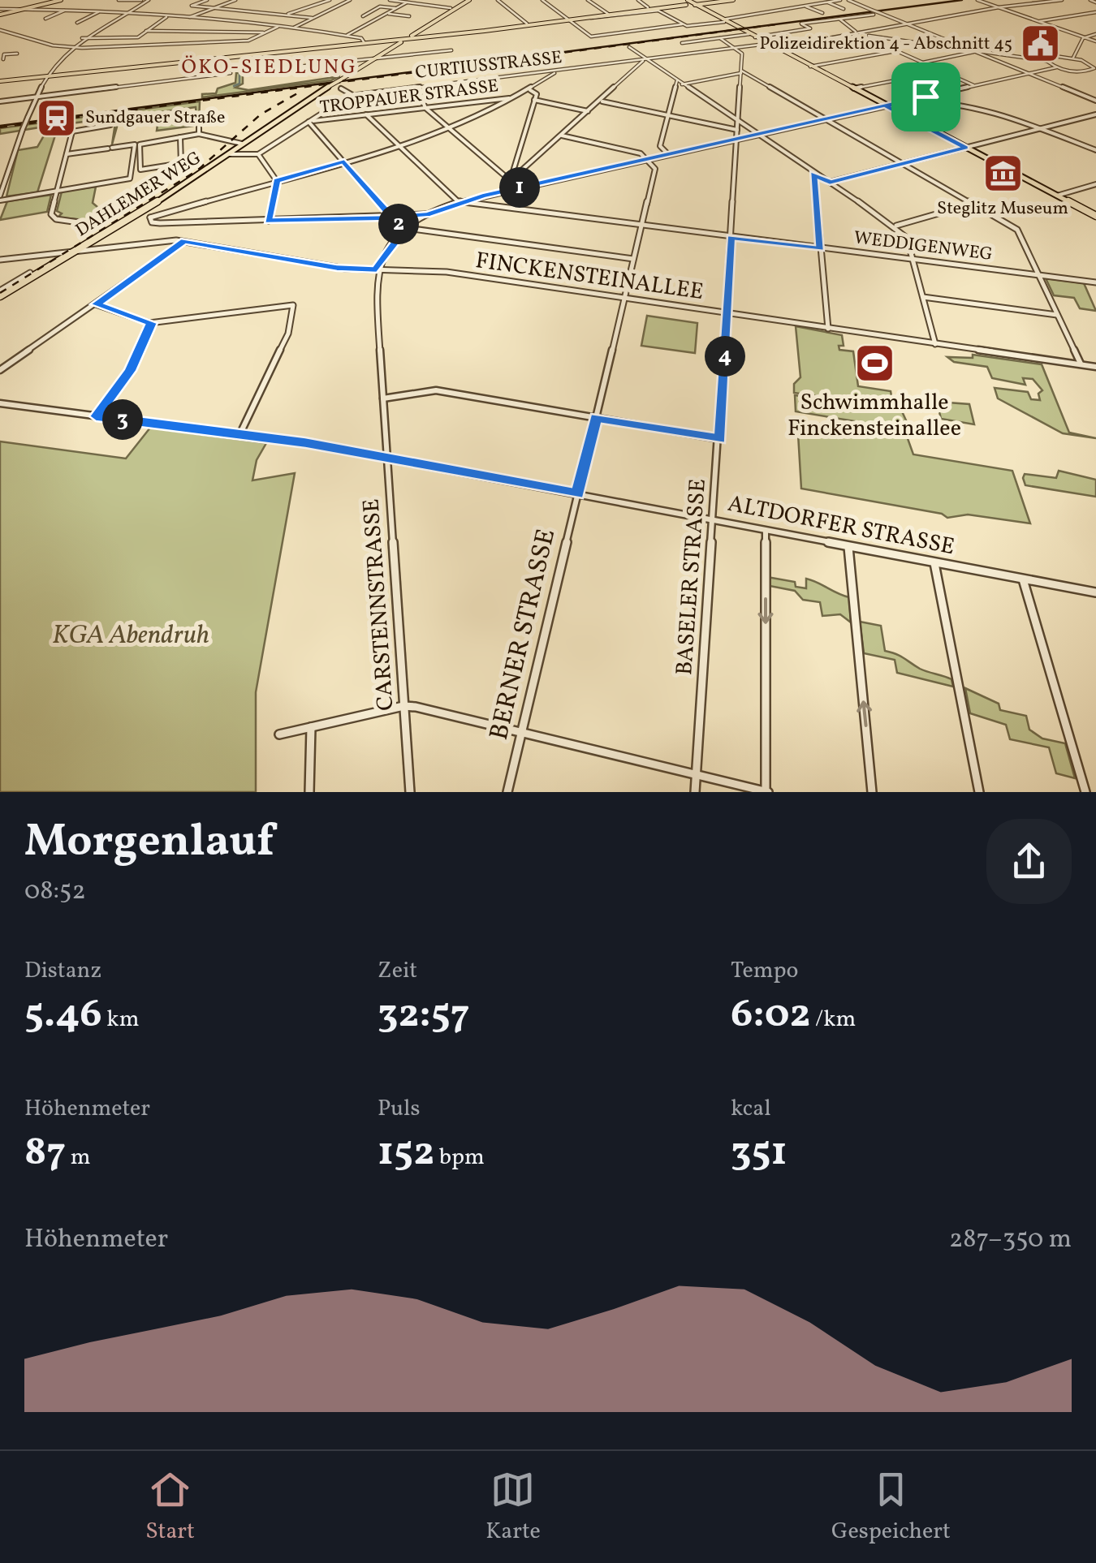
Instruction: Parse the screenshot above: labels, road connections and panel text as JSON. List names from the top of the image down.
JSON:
{
  "streets": {
    "main road": ["DAHLEMER WEG"],
    "street": [
      "CURTIUSSTRASSE",
      "TROPPAUER STRASSE",
      "WEDDIGENWEG",
      "FINCKENSTEINALLEE",
      "ALTDORFER STRASSE",
      "BASELER STRASSE",
      "CARSTENNSTRASSE",
      "BERNER STRASSE"
    ]
  },
  "crossings": [
    ["CURTIUSSTRASSE", "TROPPAUER STRASSE"],
    ["CURTIUSSTRASSE", "BASELER STRASSE"],
    ["DAHLEMER WEG", "FINCKENSTEINALLEE"],
    ["WEDDIGENWEG", "BASELER STRASSE"],
    ["WEDDIGENWEG", "BERNER STRASSE"],
    ["FINCKENSTEINALLEE", "BASELER STRASSE"],
    ["FINCKENSTEINALLEE", "CARSTENNSTRASSE"],
    ["FINCKENSTEINALLEE", "BERNER STRASSE"],
    ["ALTDORFER STRASSE", "BASELER STRASSE"],
    ["ALTDORFER STRASSE", "CARSTENNSTRASSE"],
    ["ALTDORFER STRASSE", "BERNER STRASSE"]
  ],
  "districts": ["ÖKO-SIEDLUNG"],
  "parks": ["KGA Abendruh"],
  "places": {
    "public building": ["Polizeidirektion 4 - Abschnitt 45"],
    "station": ["Sundgauer Straße"],
    "museum": ["Steglitz Museum"],
    "sports": ["Schwimmhalle Finckensteinallee"]
  },
  "page": {
    "pins": [
      "1",
      "2",
      "4",
      "3"
    ],
    "heading": ["Morgenlauf", "08:52"],
    "stats": [
      ["Distanz", "5.46 km"],
      ["Zeit", "32:57"],
      ["Tempo", "6:02 /km"],
      ["Höhenmeter", "87 m"],
      ["Puls", "152 bpm"],
      ["kcal", "351"]
    ],
    "chart": ["Höhenmeter", "287–350 m"],
    "tabs": ["Start", "Karte", "Gespeichert"]
  }
}
